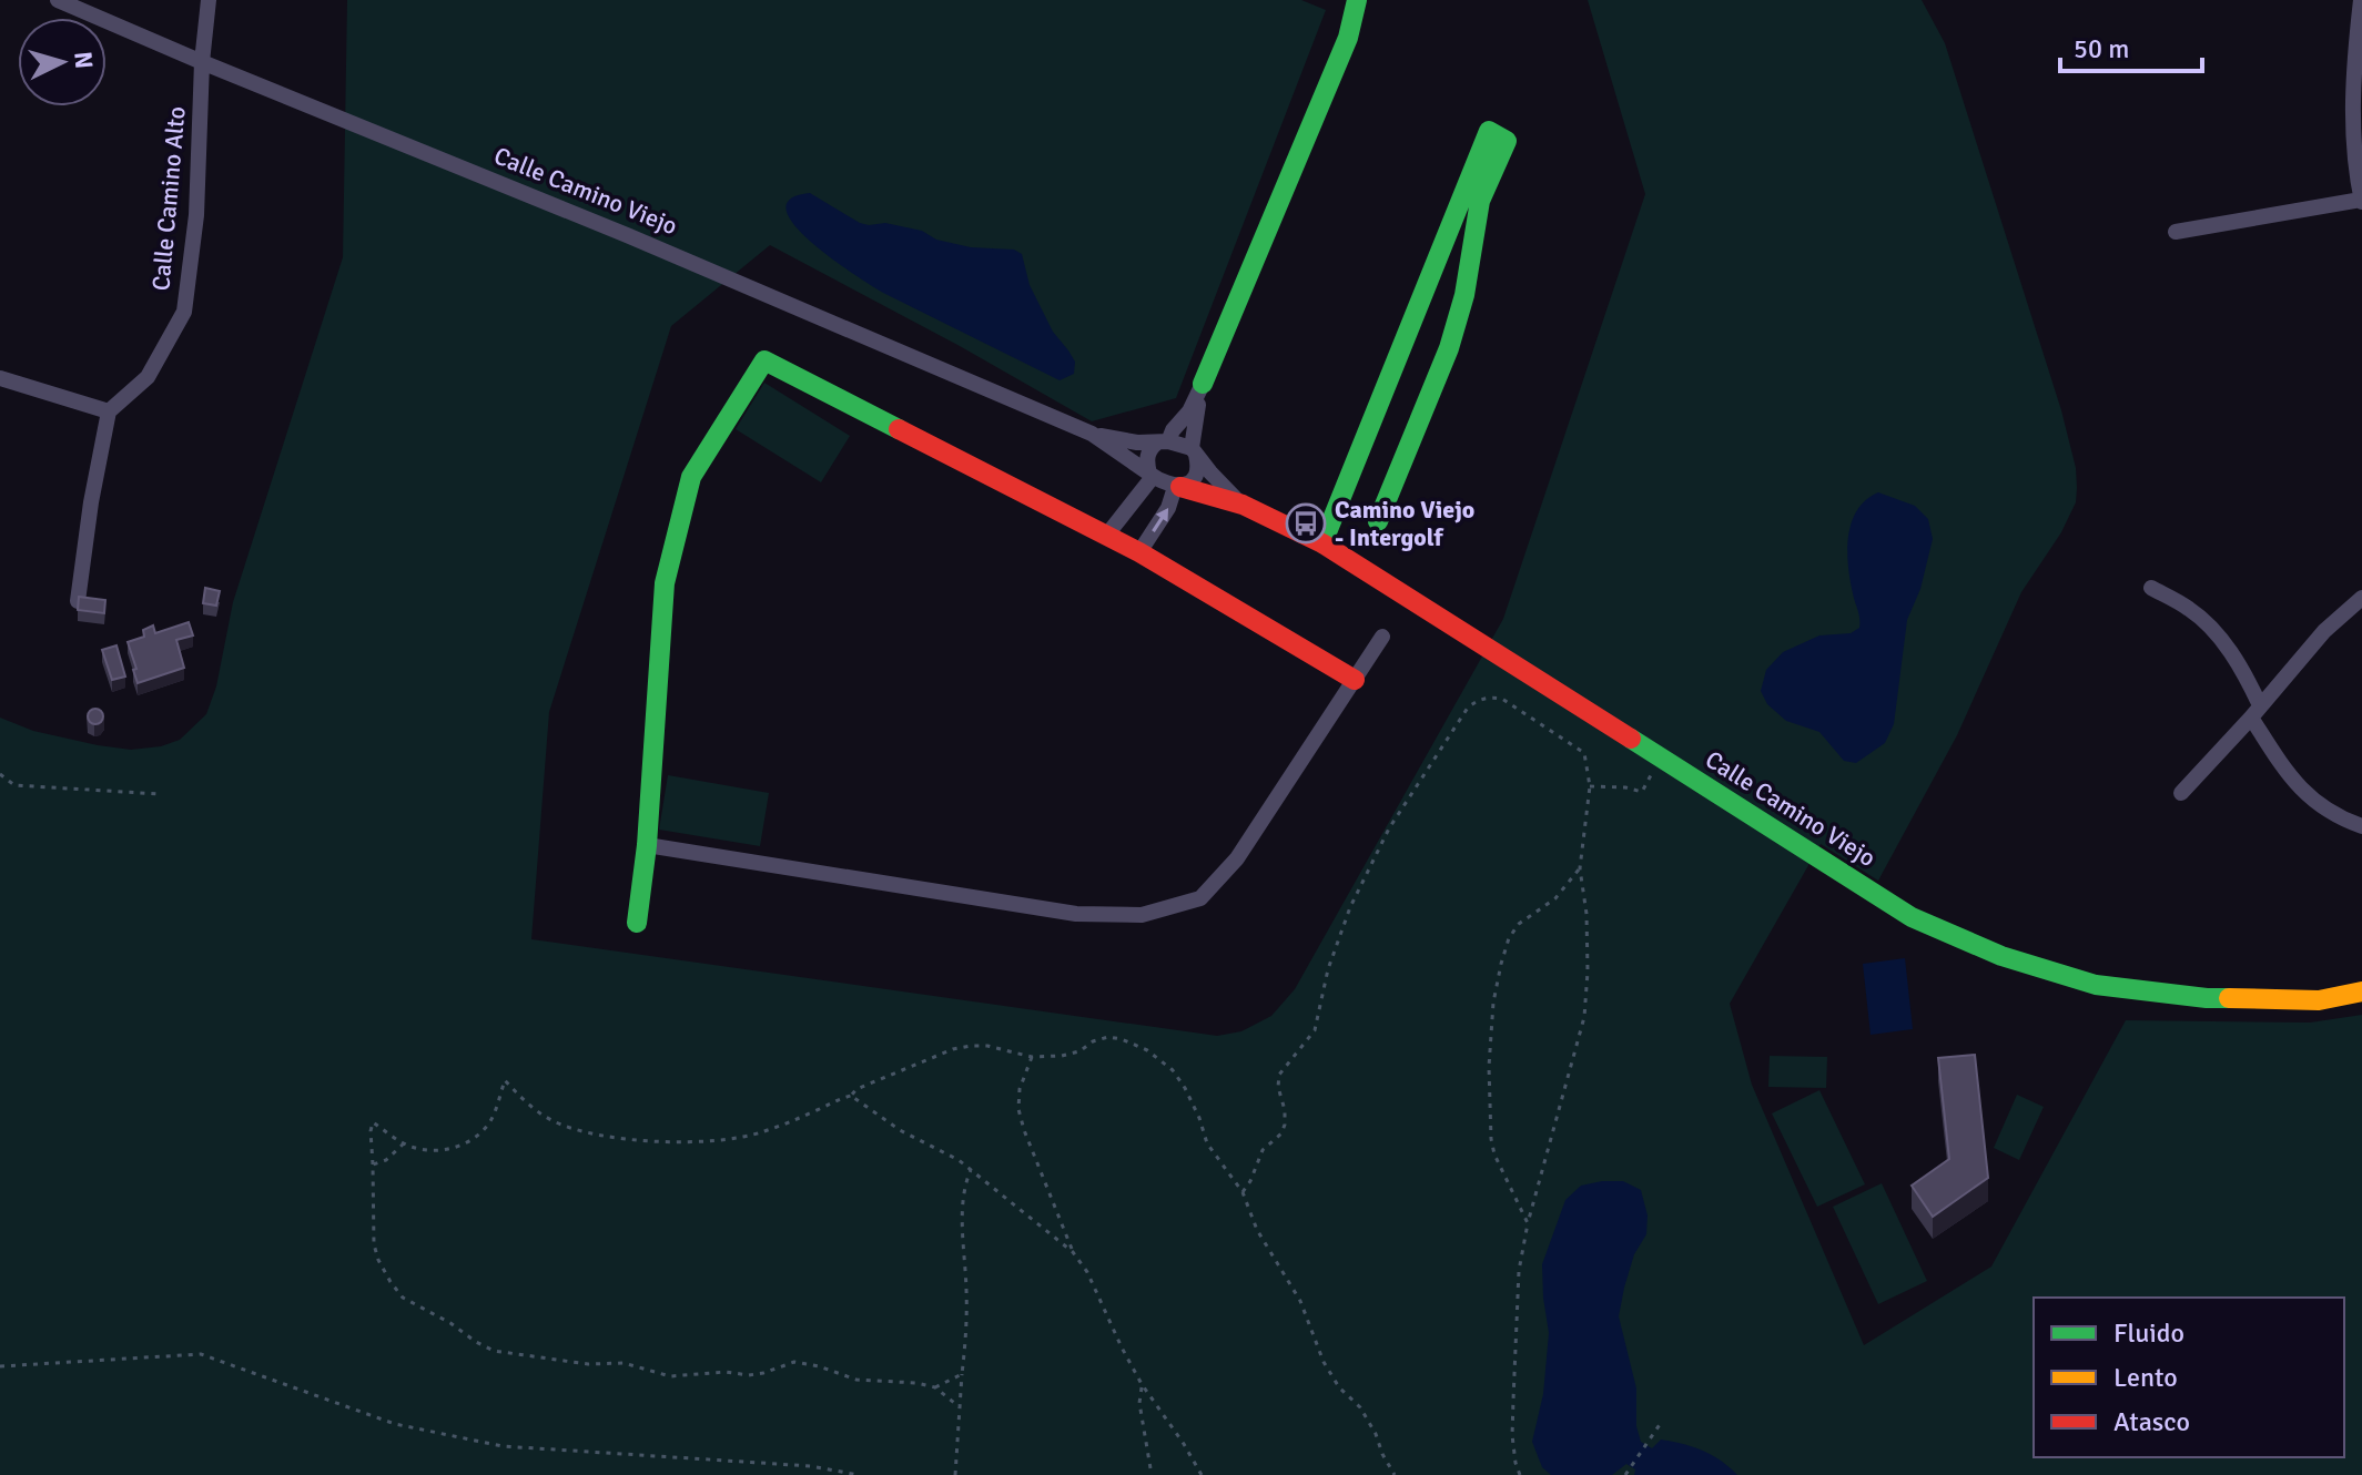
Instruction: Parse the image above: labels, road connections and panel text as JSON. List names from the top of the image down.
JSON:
{
  "streets": {
    "street": ["Calle Camino Viejo", "Calle Camino Alto"]
  },
  "crossings": [
    ["Calle Camino Viejo", "Calle Camino Alto"]
  ],
  "places": {
    "bus stop": ["Camino Viejo - Intergolf"]
  },
  "legend": ["Fluido", "Lento", "Atasco"],
  "scale_bar": "50 m",
  "north": "right"
}
